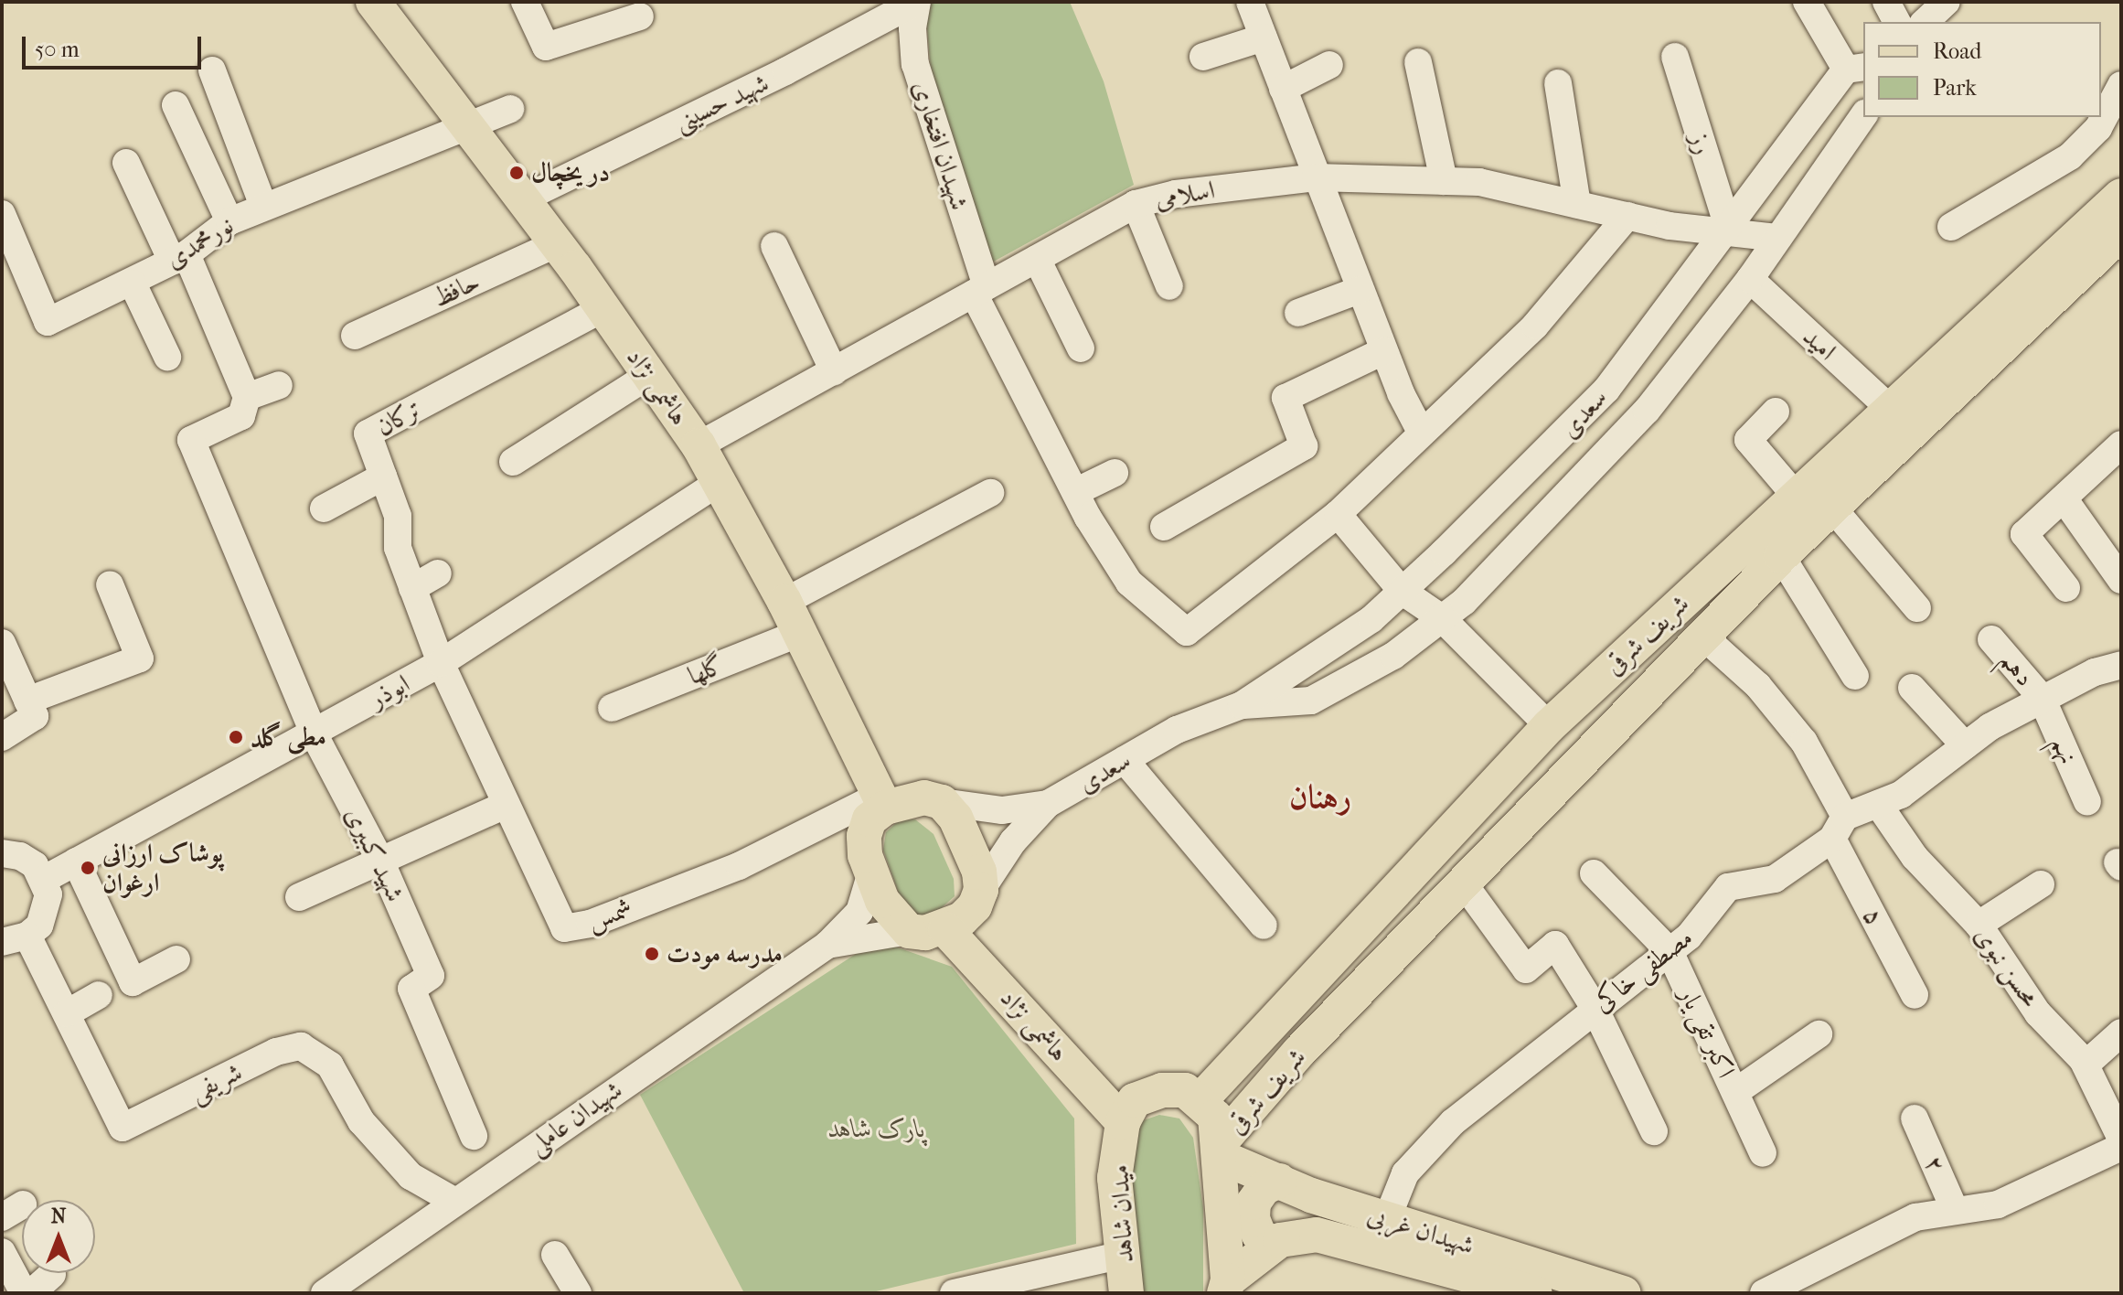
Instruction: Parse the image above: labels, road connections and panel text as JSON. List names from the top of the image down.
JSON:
{
  "streets": {
    "main road": [
      "هاشمی نژاد",
      "شریف شرقی",
      "میدان شاهد",
      "شهیدان غربی"
    ],
    "street": [
      "شهید حسینی",
      "رز",
      "شهیدان افتخاری",
      "اسلامی",
      "نورمحمدی",
      "حافظ",
      "امید",
      "سعدی",
      "ترکان",
      "دهم",
      "گلها",
      "ابوذر",
      "نهم",
      "شهید کبیری",
      "شمس",
      "۵",
      "محسن نبوی",
      "مصطفی خاکی",
      "اکبر تقی یار",
      "شریفی",
      "شهیدان عاملی",
      "۲"
    ]
  },
  "crossings": [
    ["شهید حسینی", "شهیدان افتخاری"],
    ["شهید حسینی", "هاشمی نژاد"],
    ["رز", "اسلامی"],
    ["رز", "سعدی"],
    ["شهیدان افتخاری", "اسلامی"],
    ["اسلامی", "هاشمی نژاد"],
    ["اسلامی", "سعدی"],
    ["نورمحمدی", "هاشمی نژاد"],
    ["حافظ", "هاشمی نژاد"],
    ["امید", "سعدی"],
    ["امید", "شریف شرقی"],
    ["هاشمی نژاد", "ترکان"],
    ["هاشمی نژاد", "گلها"],
    ["هاشمی نژاد", "ابوذر"],
    ["هاشمی نژاد", "شمس"],
    ["هاشمی نژاد", "شهیدان عاملی"],
    ["هاشمی نژاد", "میدان شاهد"],
    ["ترکان", "ابوذر"],
    ["ترکان", "شمس"],
    ["شریف شرقی", "۵"],
    ["شریف شرقی", "شهیدان غربی"],
    ["دهم", "نهم"],
    ["دهم", "مصطفی خاکی"],
    ["ابوذر", "شهید کبیری"],
    ["ابوذر", "شمس"],
    ["نهم", "مصطفی خاکی"],
    ["شمس", "شهیدان عاملی"],
    ["۵", "مصطفی خاکی"],
    ["محسن نبوی", "مصطفی خاکی"],
    ["مصطفی خاکی", "اکبر تقی یار"],
    ["مصطفی خاکی", "شهیدان غربی"],
    ["شریفی", "شهیدان عاملی"]
  ],
  "districts": ["رهنان"],
  "parks": ["پارک شاهد"],
  "places": [
    "در یخچال",
    "مطی گلد",
    "پوشاک ارزانی ارغوان",
    "مدرسه مودت"
  ],
  "legend": ["Road", "Park"],
  "scale_bar": "50 m",
  "north": "top"
}
